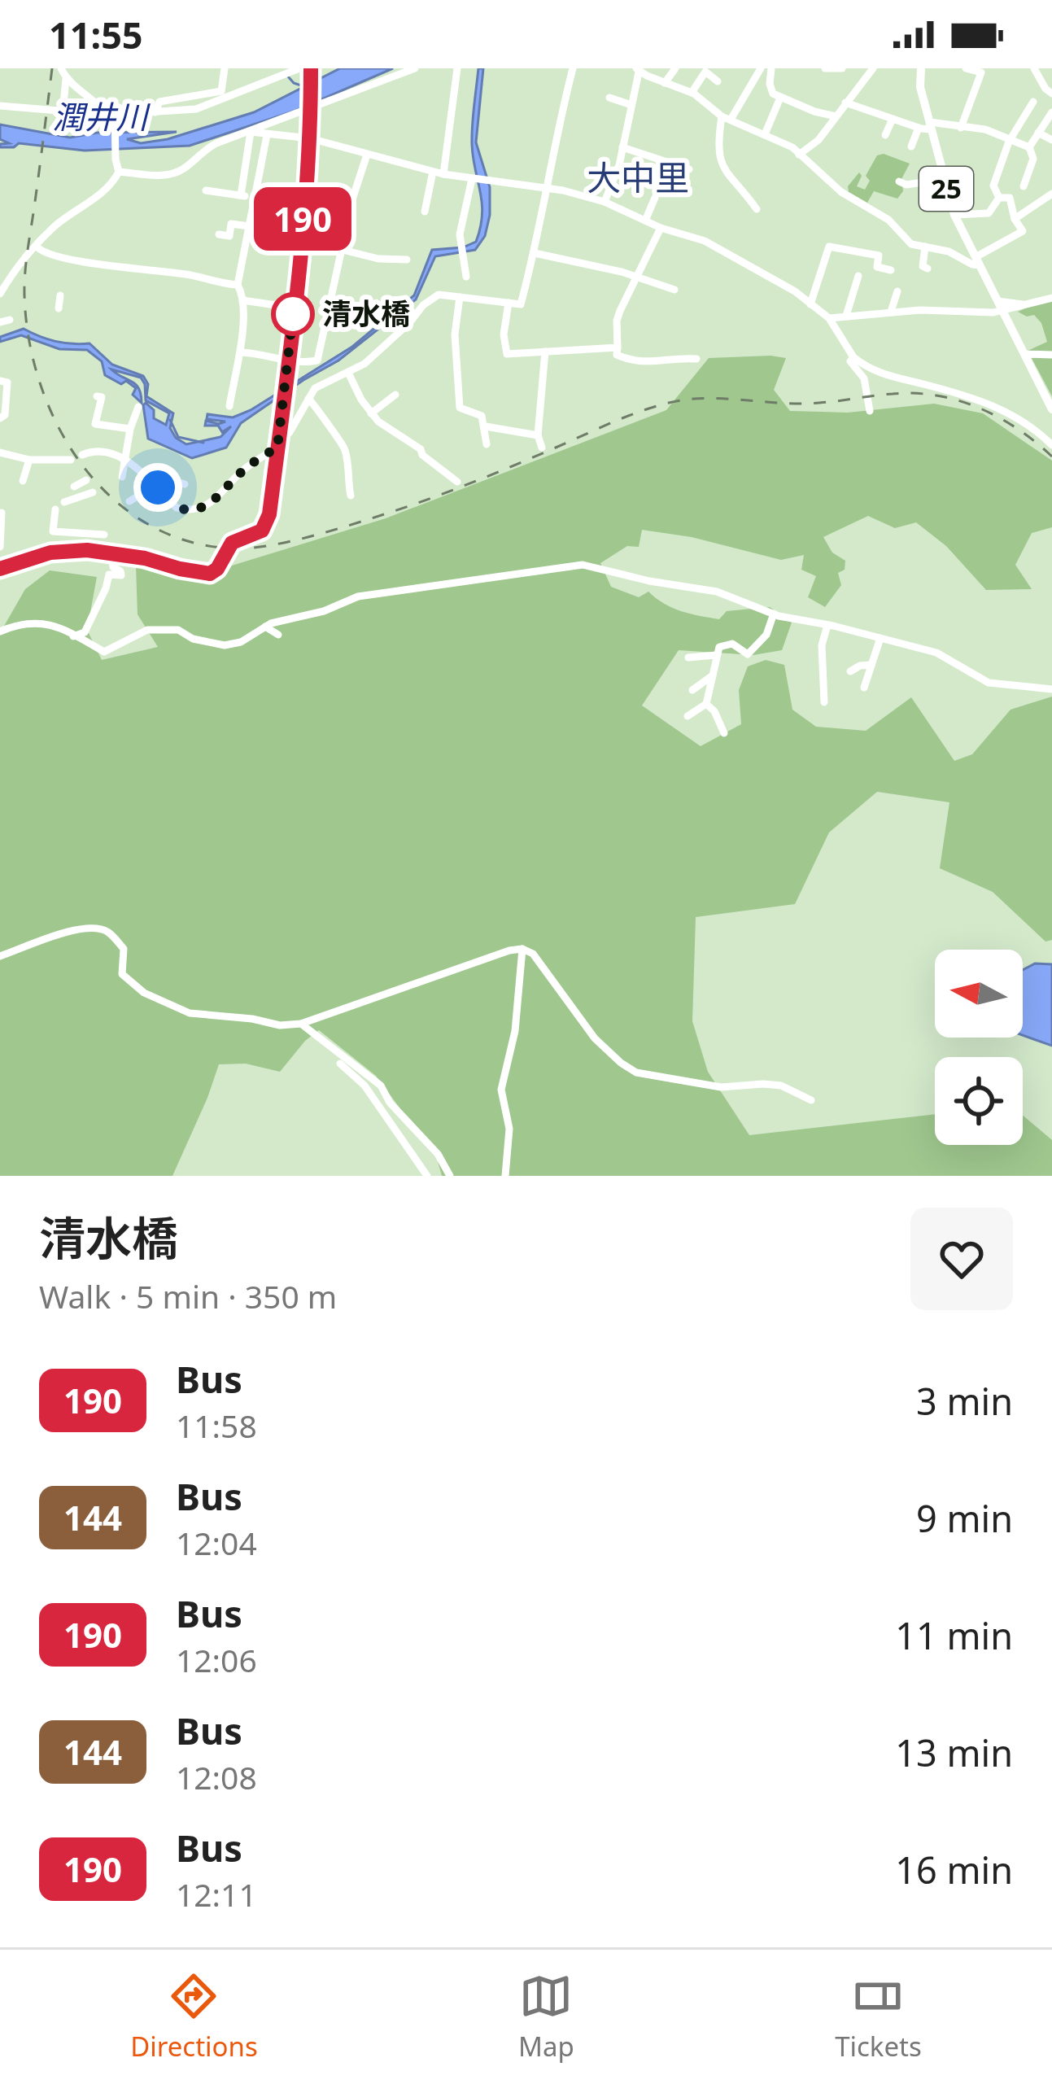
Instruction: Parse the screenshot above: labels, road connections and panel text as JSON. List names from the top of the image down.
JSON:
{
  "streets": {
    "main road": ["25"]
  },
  "districts": ["大中里"],
  "water": ["潤井川"],
  "places": ["清水橋"],
  "lines": ["bus line 190"],
  "north": "left",
  "page": {
    "status": "11:55",
    "on_map": "190",
    "heading": ["清水橋", "Walk · 5 min · 350 m"],
    "list": [
      {
        "mark": "190",
        "name": "Bus",
        "note": "11:58",
        "value": "3 min"
      },
      {
        "mark": "144",
        "name": "Bus",
        "note": "12:04",
        "value": "9 min"
      },
      {
        "mark": "190",
        "name": "Bus",
        "note": "12:06",
        "value": "11 min"
      },
      {
        "mark": "144",
        "name": "Bus",
        "note": "12:08",
        "value": "13 min"
      },
      {
        "mark": "190",
        "name": "Bus",
        "note": "12:11",
        "value": "16 min"
      }
    ],
    "tabs": ["Directions", "Map", "Tickets"]
  }
}
